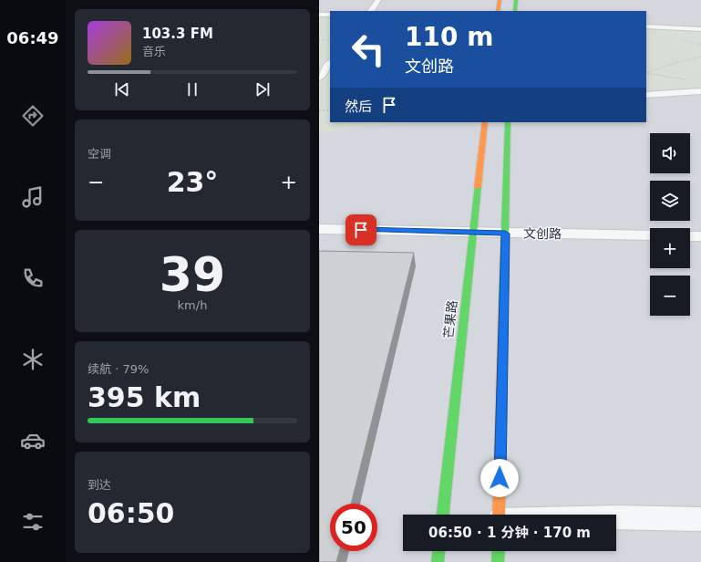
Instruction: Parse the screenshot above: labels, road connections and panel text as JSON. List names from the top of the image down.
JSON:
{
  "streets": {
    "main road": ["芒果路"],
    "street": ["文创路"]
  },
  "crossings": [
    ["文创路", "芒果路"]
  ],
  "page": {
    "tabs": "06:49",
    "turn": ["110 m", "文创路"],
    "song": ["103.3 FM", "音乐"],
    "then": "然后",
    "tile": [
      "空调",
      ["39", "km/h"],
      ["续航 · 79%", "395 km"],
      ["到达", "06:50"]
    ],
    "map_buttons": ["+", "−"],
    "heat": ["−", "23°", "+"],
    "limit": "50",
    "trip": "06:50 · 1 分钟 · 170 m"
  }
}
